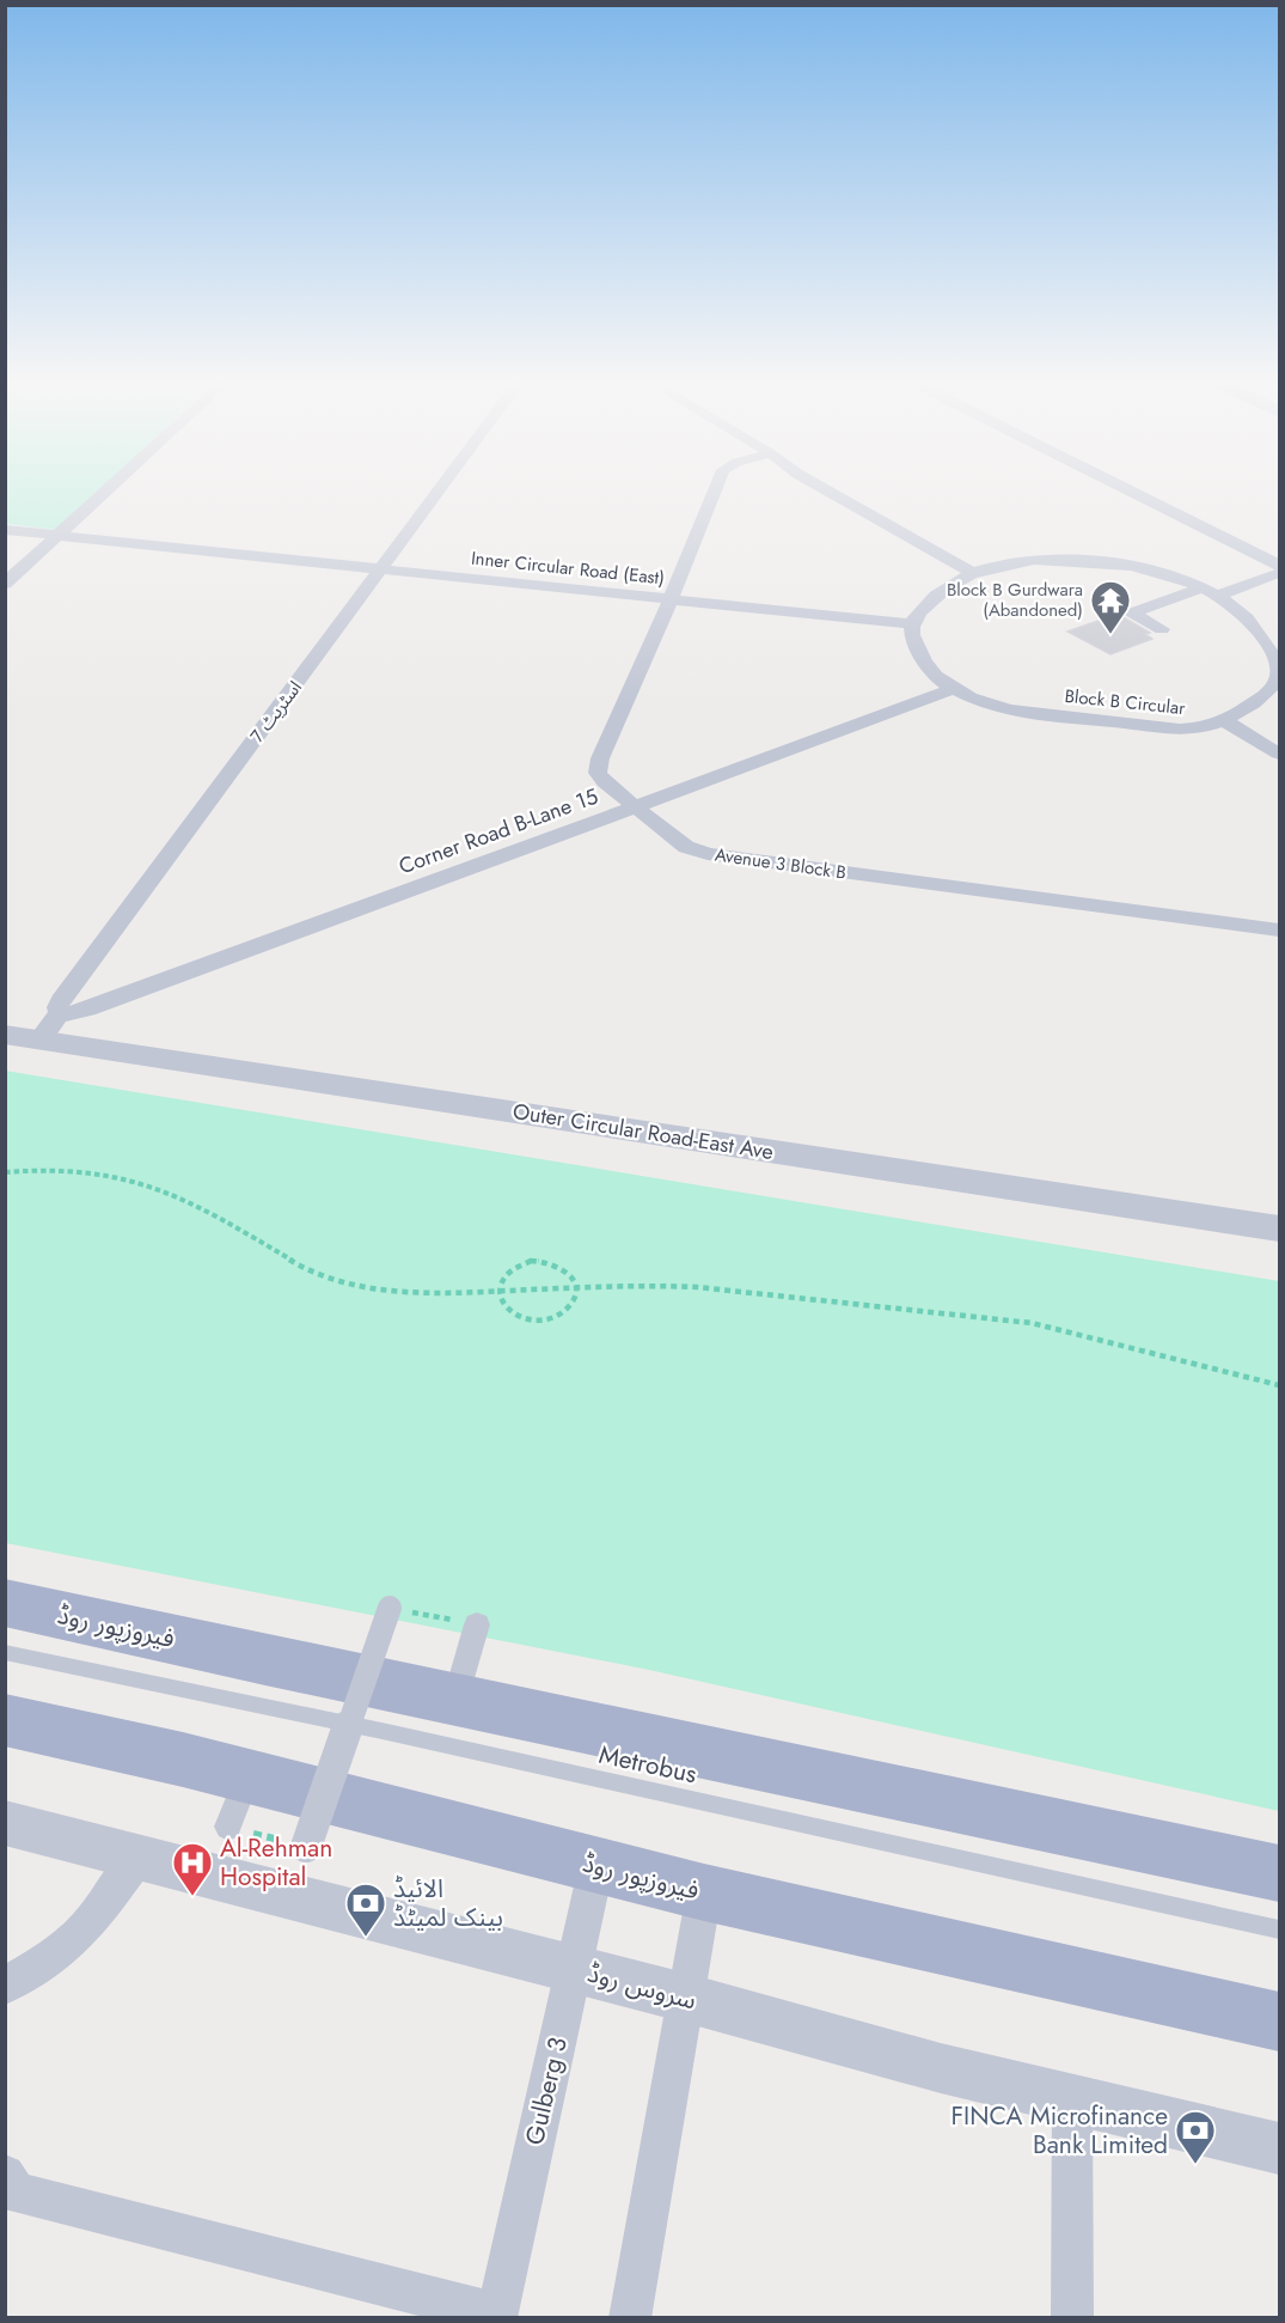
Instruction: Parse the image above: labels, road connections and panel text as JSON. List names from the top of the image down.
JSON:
{
  "streets": {
    "main road": ["فیروزپور روڈ"],
    "street": [
      "Inner Circular Road (East)",
      "Block B Circular",
      "اسٹریٹ 7",
      "Corner Road B-Lane 15",
      "Avenue 3 Block B",
      "Outer Circular Road-East Ave",
      "سروس روڈ",
      "Gulberg 3"
    ],
    "lane": ["Metrobus"]
  },
  "crossings": [
    ["Inner Circular Road (East)", "Block B Circular"],
    ["Inner Circular Road (East)", "اسٹریٹ 7"],
    ["Inner Circular Road (East)", "Avenue 3 Block B"],
    ["Block B Circular", "Corner Road B-Lane 15"],
    ["اسٹریٹ 7", "Corner Road B-Lane 15"],
    ["اسٹریٹ 7", "Outer Circular Road-East Ave"],
    ["Corner Road B-Lane 15", "Avenue 3 Block B"],
    ["فیروزپور روڈ", "Gulberg 3"],
    ["سروس روڈ", "Gulberg 3"]
  ],
  "places": {
    "temple": ["Block B Gurdwara (Abandoned)"],
    "hospital": ["Al-Rehman Hospital"],
    "bank": ["الائیڈ بینک لمیٹڈ", "FINCA Microfinance Bank Limited"]
  }
}
